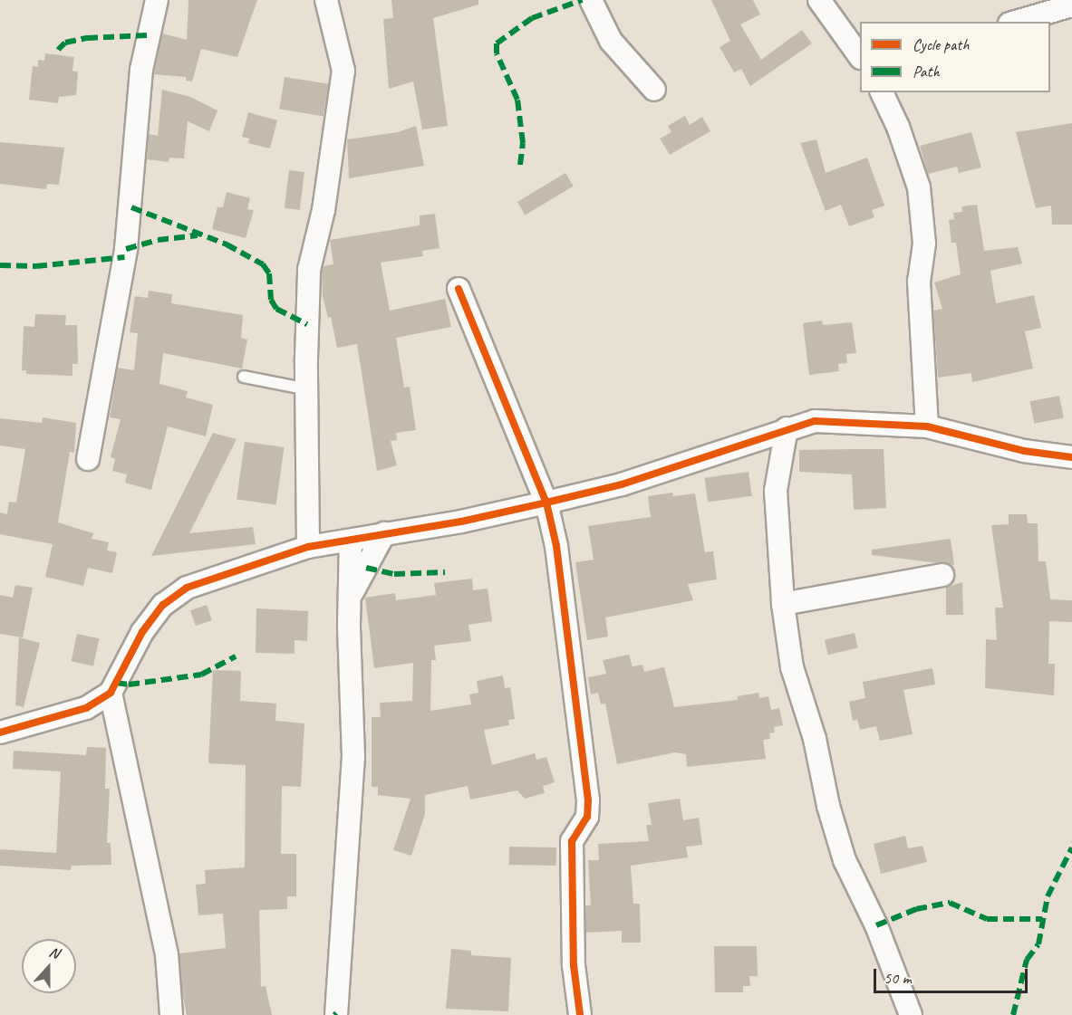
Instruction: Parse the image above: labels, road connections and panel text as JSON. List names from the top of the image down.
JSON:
{
  "legend": ["Cycle path", "Path"],
  "scale_bar": "50 m",
  "north": "top"
}
